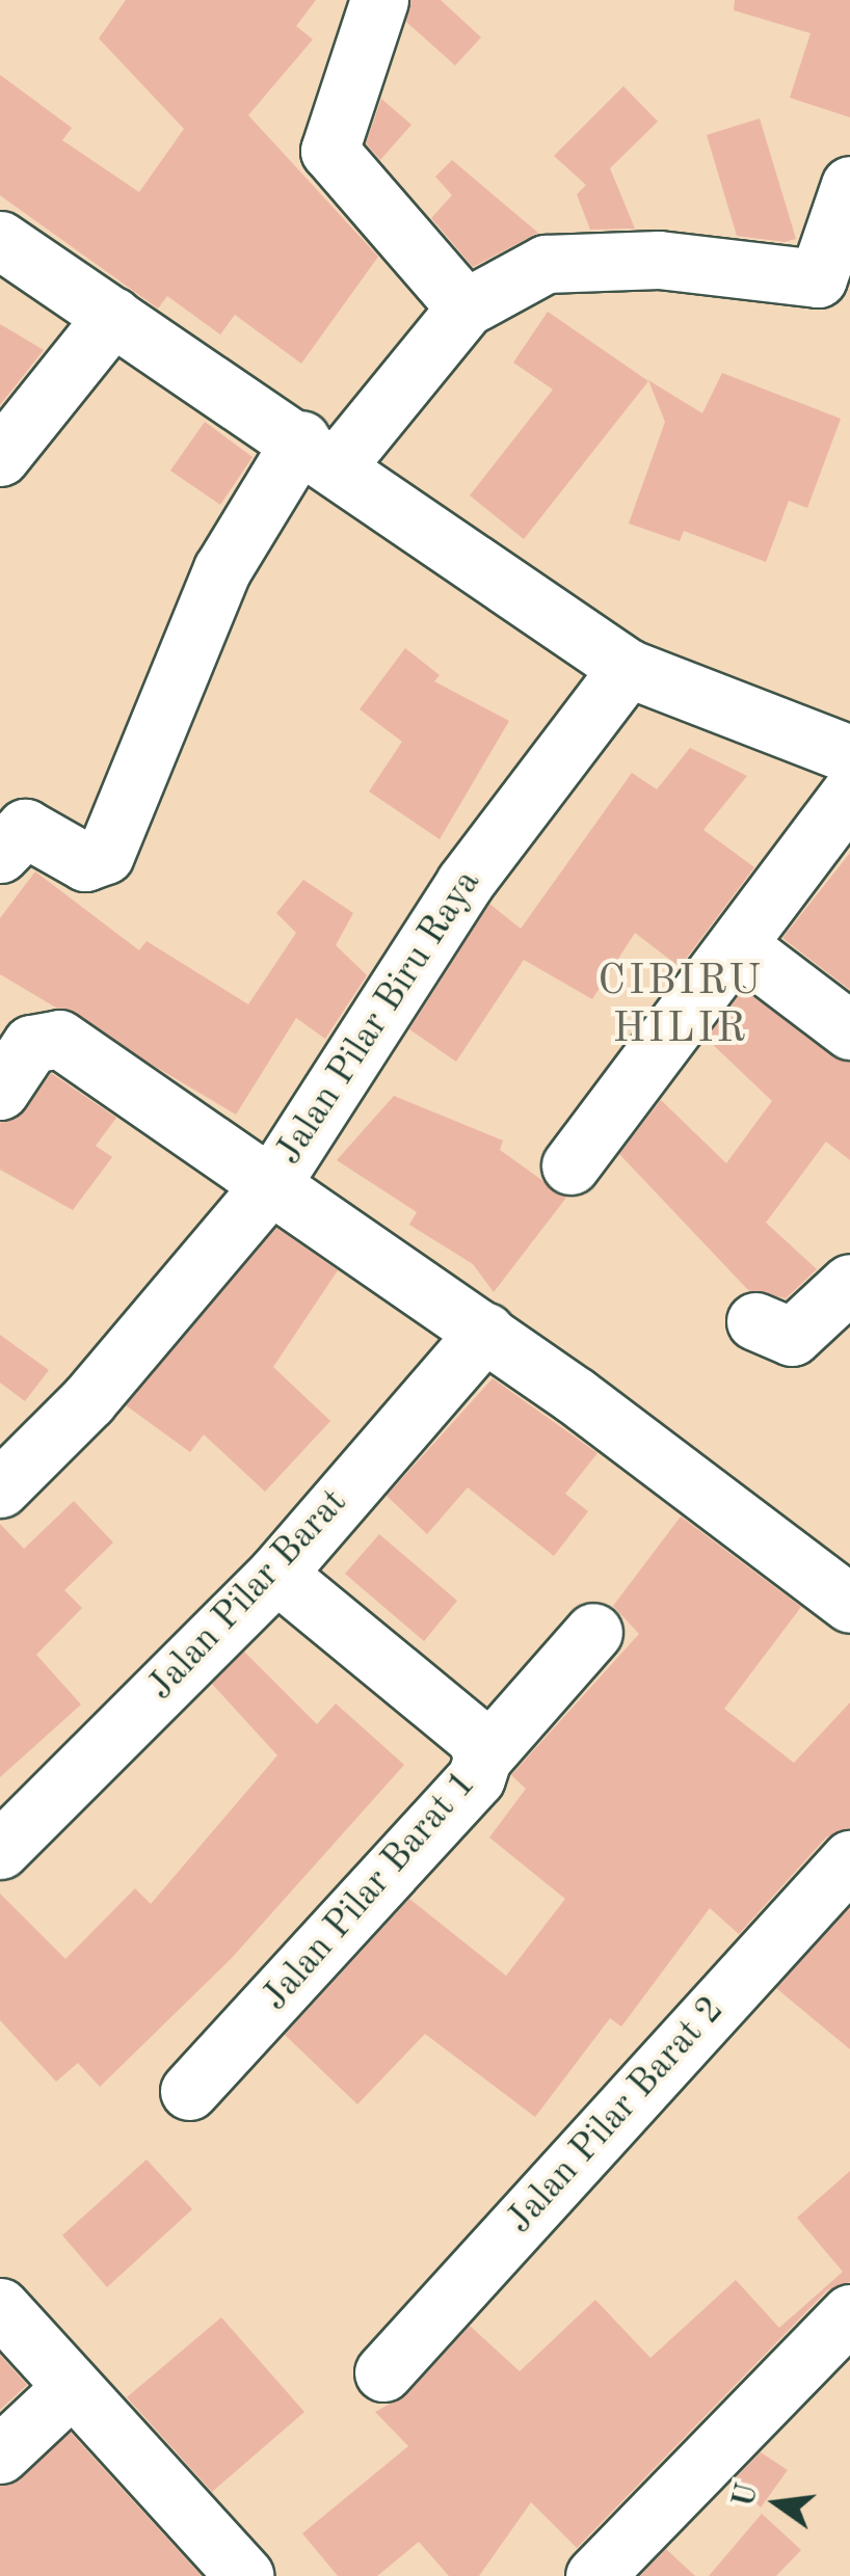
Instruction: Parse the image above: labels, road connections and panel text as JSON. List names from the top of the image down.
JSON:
{
  "streets": {
    "street": [
      "Jalan Pilar Biru Raya",
      "Jalan Pilar Barat",
      "Jalan Pilar Barat 1",
      "Jalan Pilar Barat 2"
    ]
  },
  "crossings": [
    ["Jalan Pilar Biru Raya", "Jalan Pilar Barat"],
    ["Jalan Pilar Barat", "Jalan Pilar Barat 1"]
  ],
  "districts": ["CIBIRU HILIR"],
  "north": "left"
}
